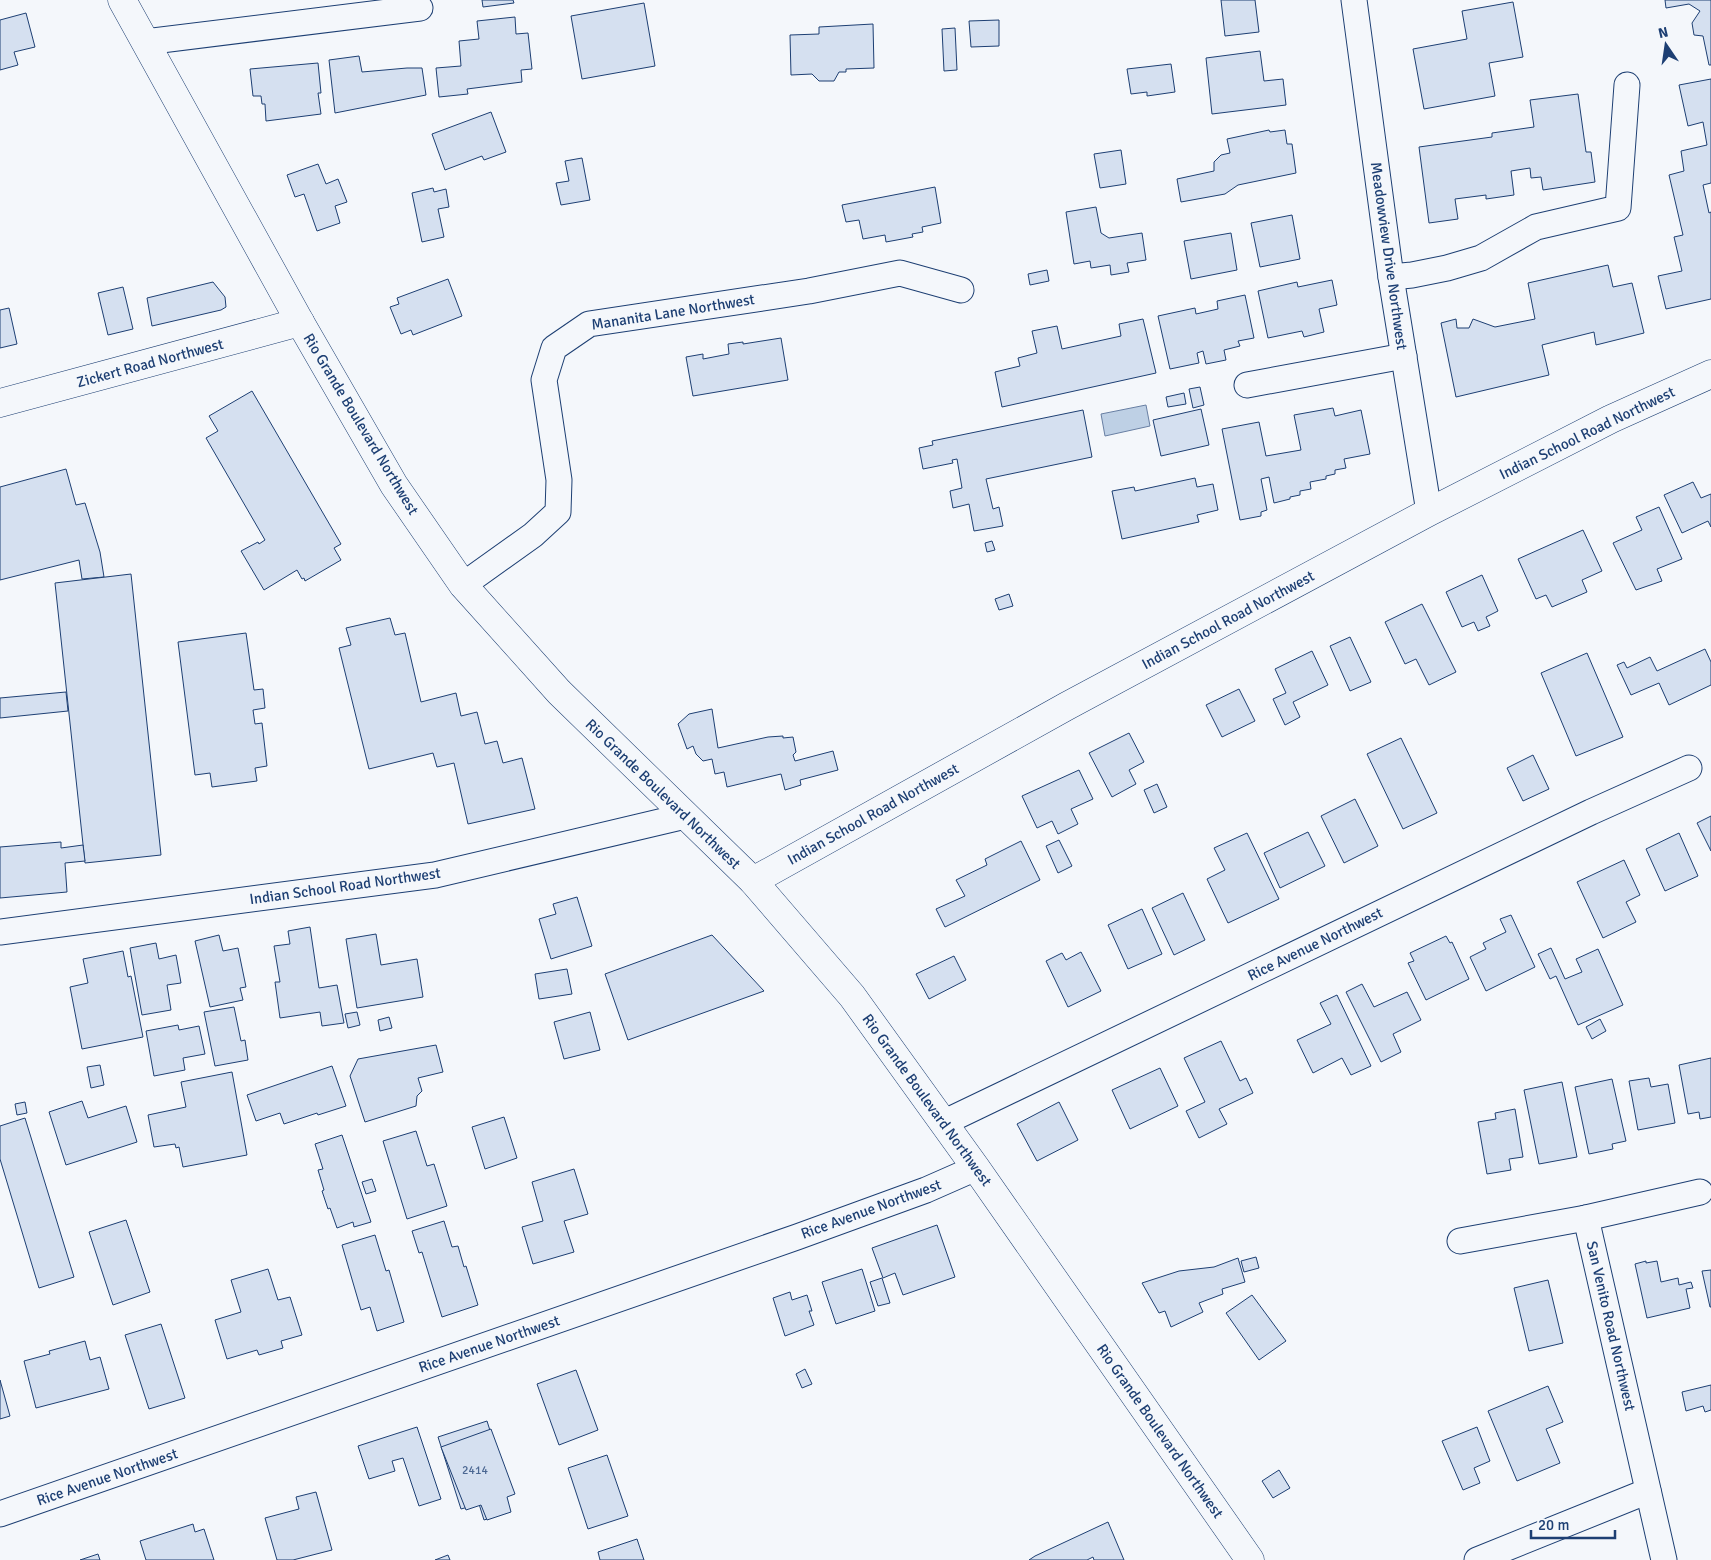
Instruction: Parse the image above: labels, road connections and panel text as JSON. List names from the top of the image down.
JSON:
{
  "streets": {
    "main road": ["Zickert Road Northwest", "Rio Grande Boulevard Northwest", "Indian School Road Northwest"],
    "street": [
      "Meadowview Drive Northwest",
      "Mananita Lane Northwest",
      "Rice Avenue Northwest",
      "San Venito Road Northwest"
    ]
  },
  "crossings": [
    ["Meadowview Drive Northwest", "Indian School Road Northwest"],
    ["Mananita Lane Northwest", "Rio Grande Boulevard Northwest"],
    ["Zickert Road Northwest", "Rio Grande Boulevard Northwest"],
    ["Rio Grande Boulevard Northwest", "Indian School Road Northwest"],
    ["Rio Grande Boulevard Northwest", "Rice Avenue Northwest"]
  ],
  "house_numbers": ["2414"],
  "scale_bar": "20 m",
  "north": "top"
}
